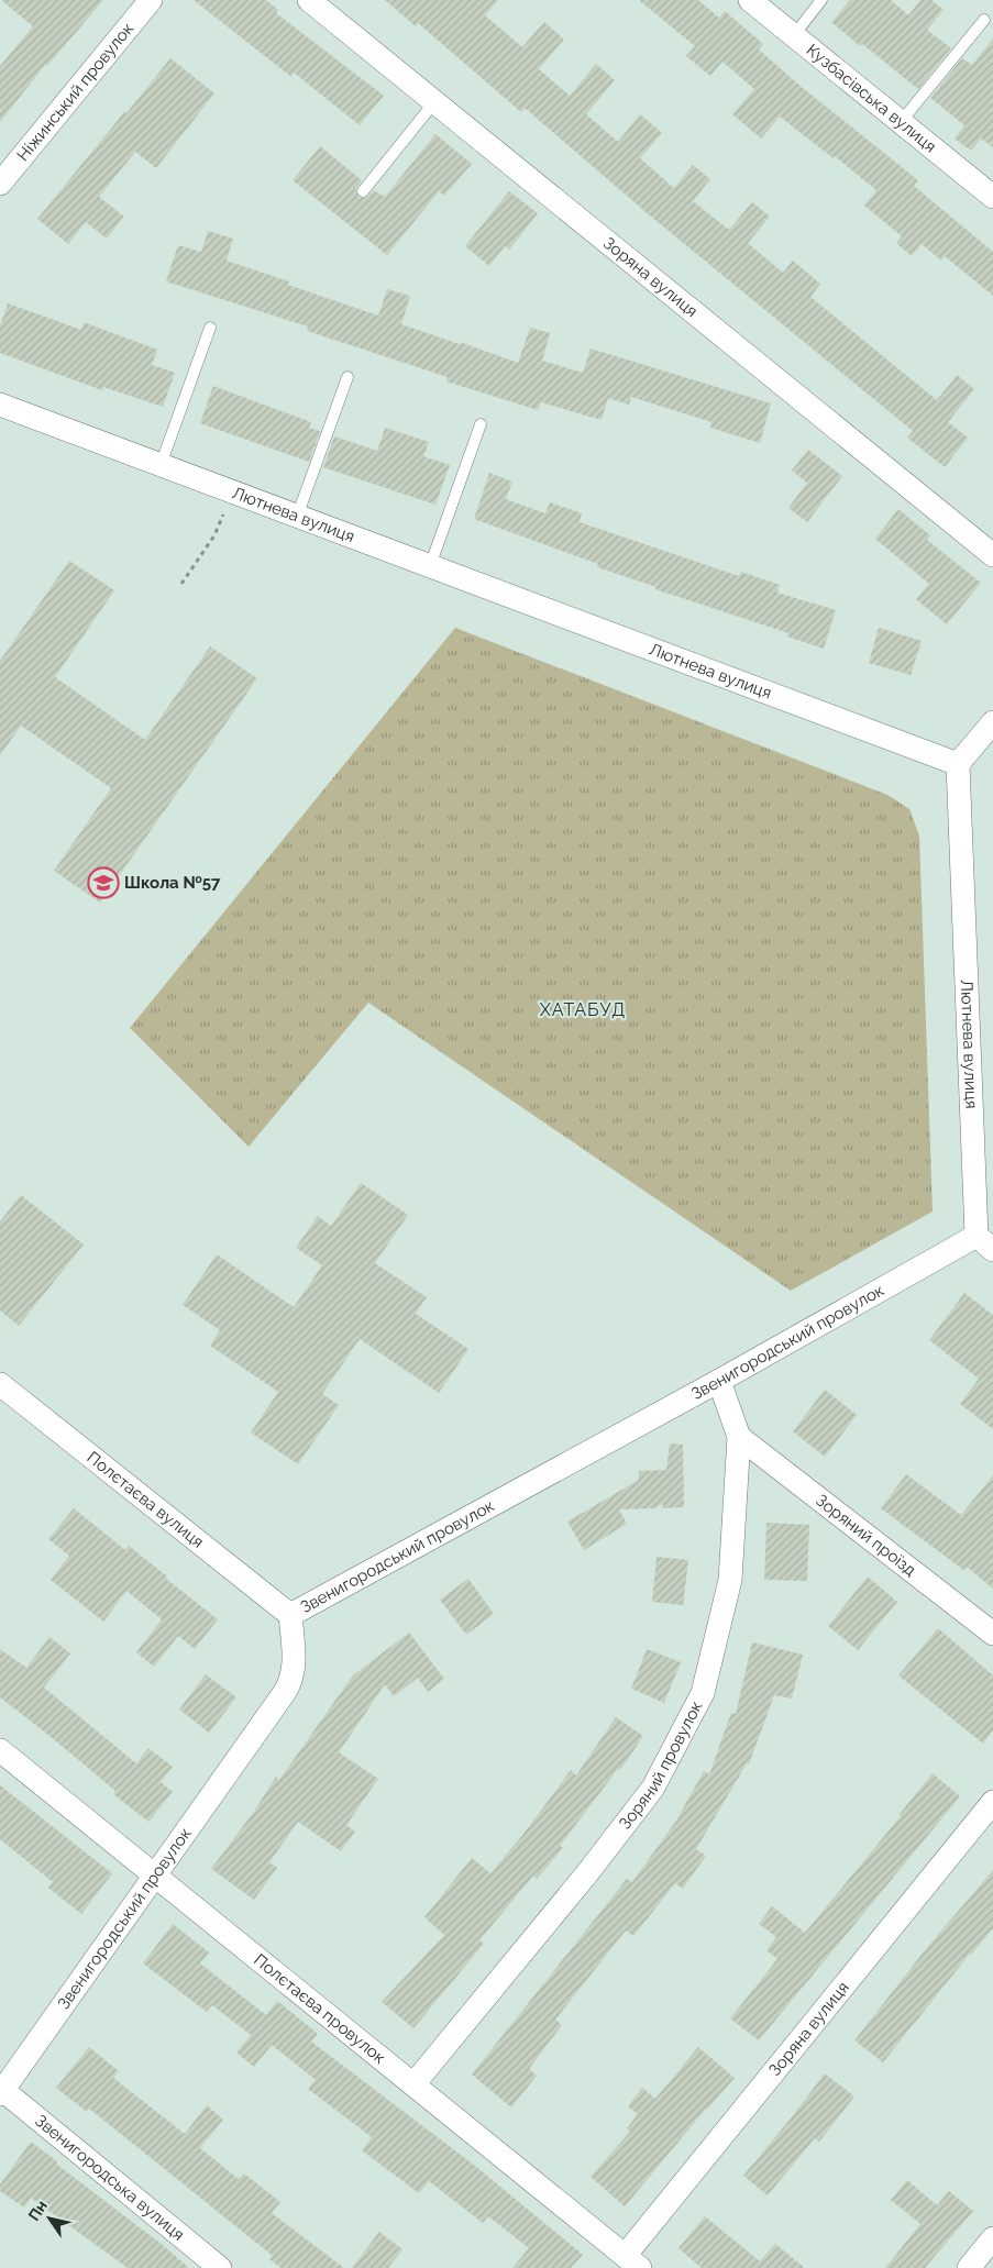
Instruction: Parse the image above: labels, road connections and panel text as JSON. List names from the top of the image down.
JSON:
{
  "streets": {
    "street": [
      "Ніжинський провулок",
      "Кузбасівська вулиця",
      "Зоряна вулиця",
      "Лютнева вулиця",
      "Звенигородський провулок",
      "Полєтаєва вулиця",
      "Зоряний проїзд",
      "Зоряний провулок",
      "Полєтаєва провулок",
      "Звенигородська вулиця"
    ]
  },
  "crossings": [
    ["Зоряна вулиця", "Полєтаєва провулок"],
    ["Лютнева вулиця", "Звенигородський провулок"],
    ["Звенигородський провулок", "Полєтаєва вулиця"],
    ["Звенигородський провулок", "Зоряний провулок"],
    ["Звенигородський провулок", "Полєтаєва провулок"],
    ["Звенигородський провулок", "Звенигородська вулиця"],
    ["Зоряний проїзд", "Зоряний провулок"],
    ["Зоряний провулок", "Полєтаєва провулок"]
  ],
  "districts": ["ХАТАБУД"],
  "places": {
    "school or university": ["Школа №57"]
  },
  "north": "top left"
}
